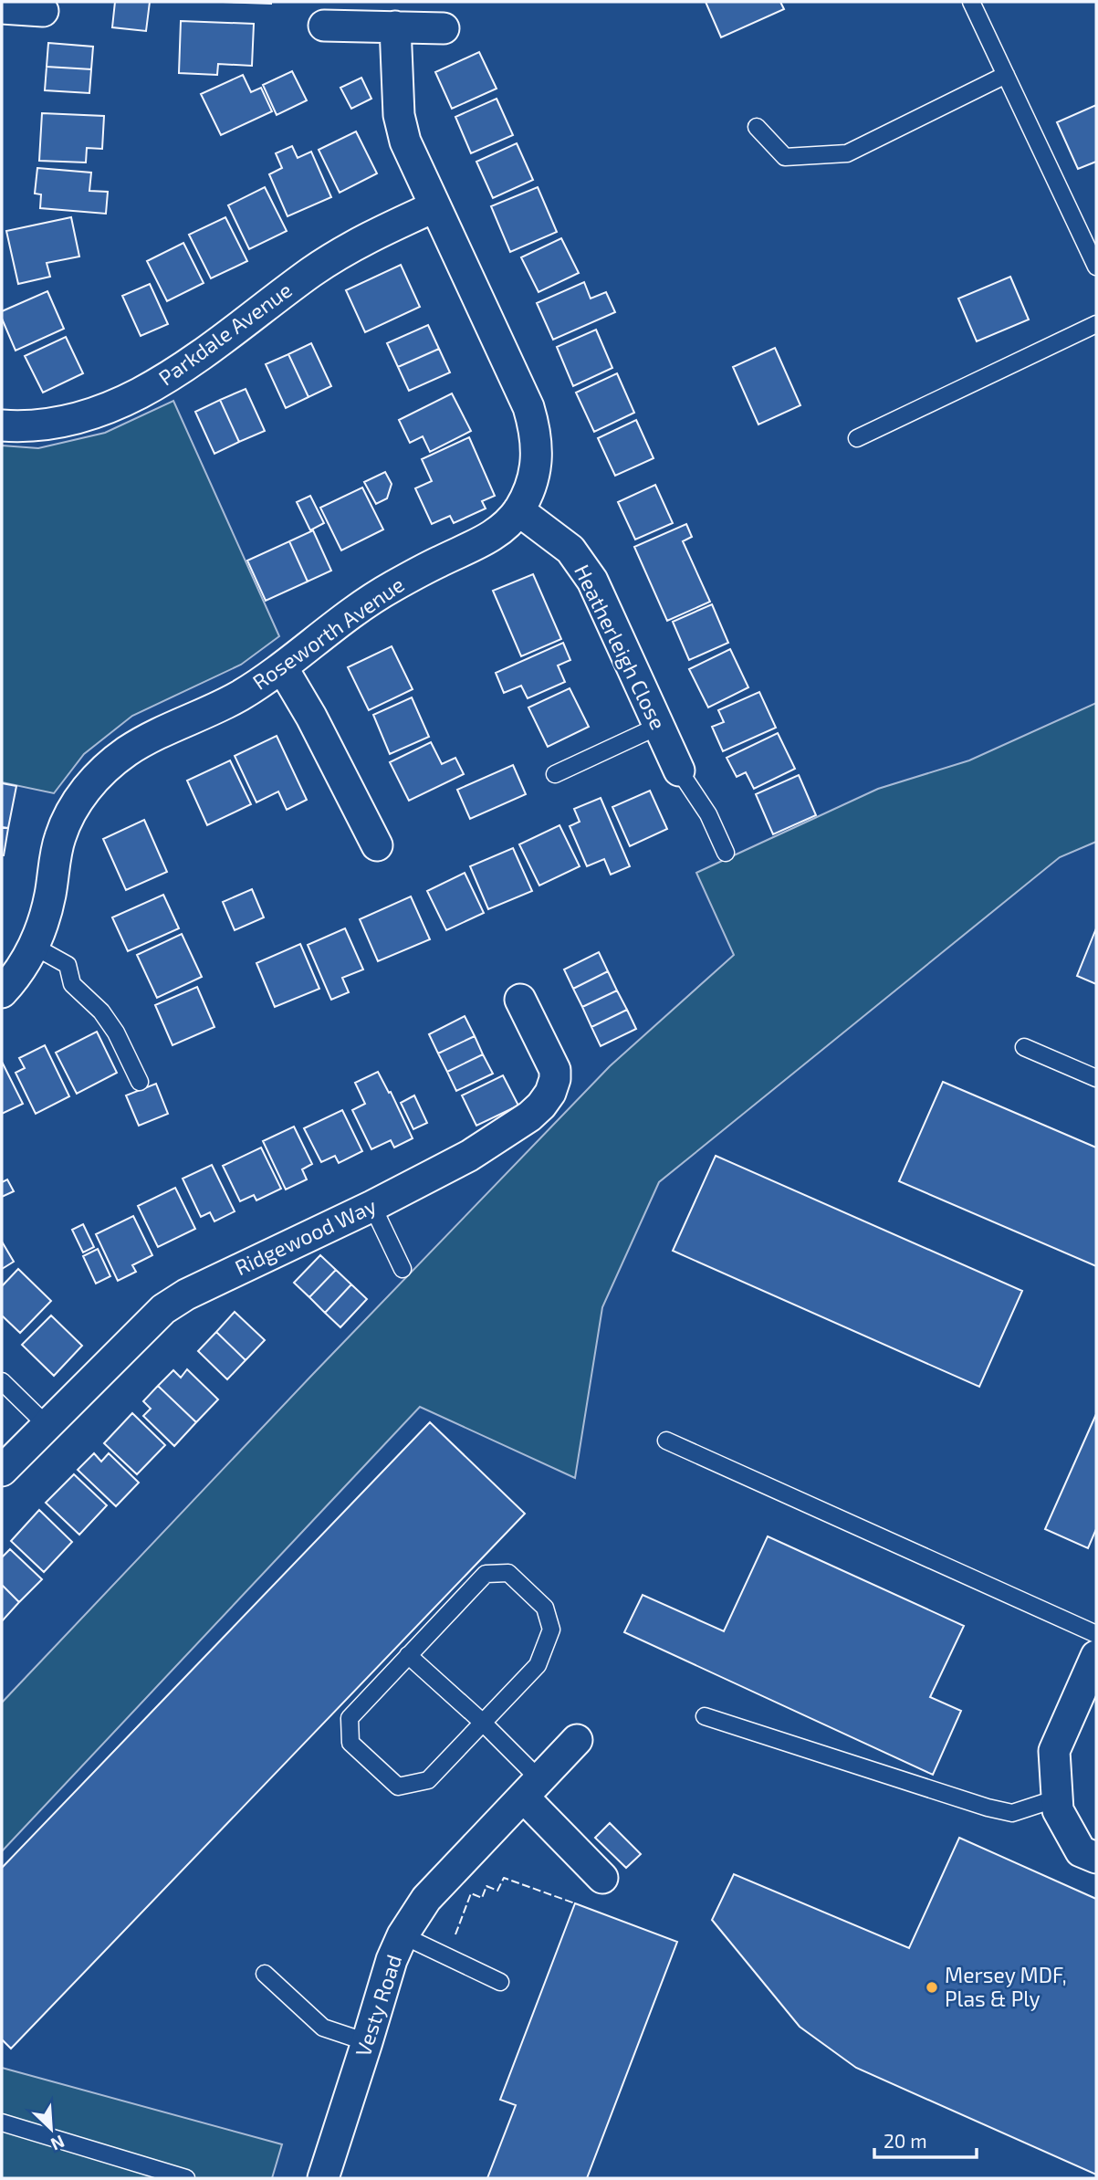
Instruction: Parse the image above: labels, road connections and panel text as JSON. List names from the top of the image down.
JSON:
{
  "streets": {
    "street": [
      "Parkdale Avenue",
      "Roseworth Avenue",
      "Heatherleigh Close",
      "Ridgewood Way",
      "Vesty Road"
    ]
  },
  "crossings": [
    ["Parkdale Avenue", "Roseworth Avenue"],
    ["Roseworth Avenue", "Heatherleigh Close"]
  ],
  "places": ["Mersey MDF, Plas & Ply"],
  "scale_bar": "20 m",
  "north": "bottom right"
}
